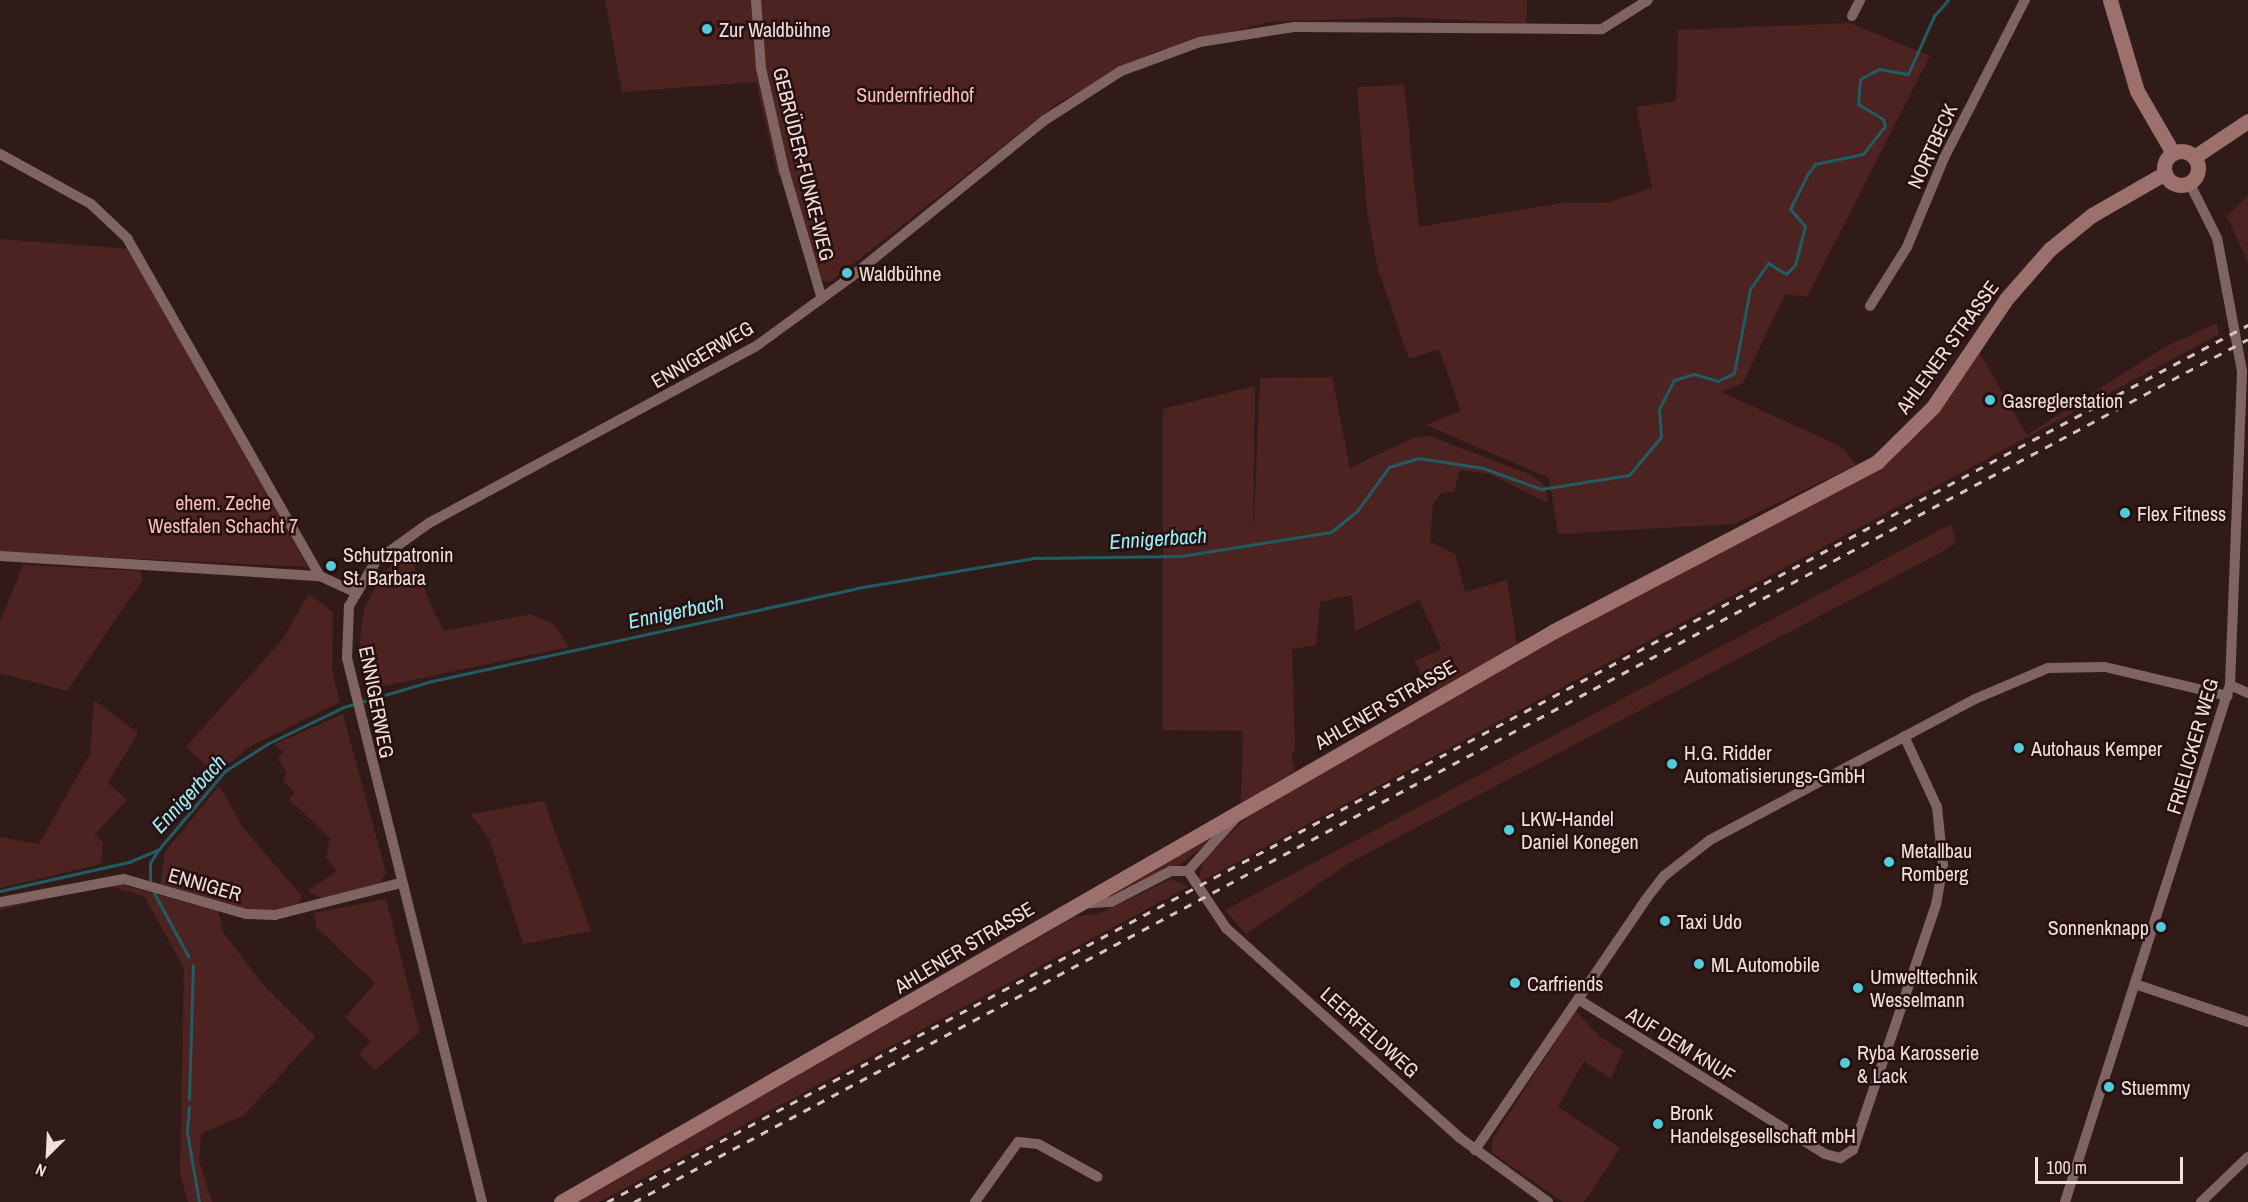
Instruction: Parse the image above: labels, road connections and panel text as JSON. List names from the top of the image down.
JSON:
{
  "streets": {
    "main road": ["AHLENER STRASSE"],
    "street": [
      "NORTBECK",
      "GEBRÜDER-FUNKE-WEG",
      "ENNIGERWEG",
      "FRIELICKER WEG",
      "ENNIGER",
      "LEERFELDWEG",
      "AUF DEM KNUF"
    ]
  },
  "crossings": [
    ["GEBRÜDER-FUNKE-WEG", "ENNIGERWEG"],
    ["AHLENER STRASSE", "FRIELICKER WEG"],
    ["ENNIGERWEG", "ENNIGER"]
  ],
  "water": ["Ennigerbach"],
  "parks": ["Sundernfriedhof", "ehem. Zeche Westfalen Schacht 7"],
  "places": [
    "Zur Waldbühne",
    "Waldbühne",
    "Gasreglerstation",
    "Flex Fitness",
    "Schutzpatronin St. Barbara",
    "Autohaus Kemper",
    "H.G. Ridder Automatisierungs-GmbH",
    "LKW-Handel Daniel Konegen",
    "Metallbau Romberg",
    "Taxi Udo",
    "Sonnenknapp",
    "ML Automobile",
    "Carfriends",
    "Umwelttechnik Wesselmann",
    "Ryba Karosserie & Lack",
    "Stuemmy",
    "Bronk Handelsgesellschaft mbH"
  ],
  "scale_bar": "100 m",
  "north": "bottom left"
}
